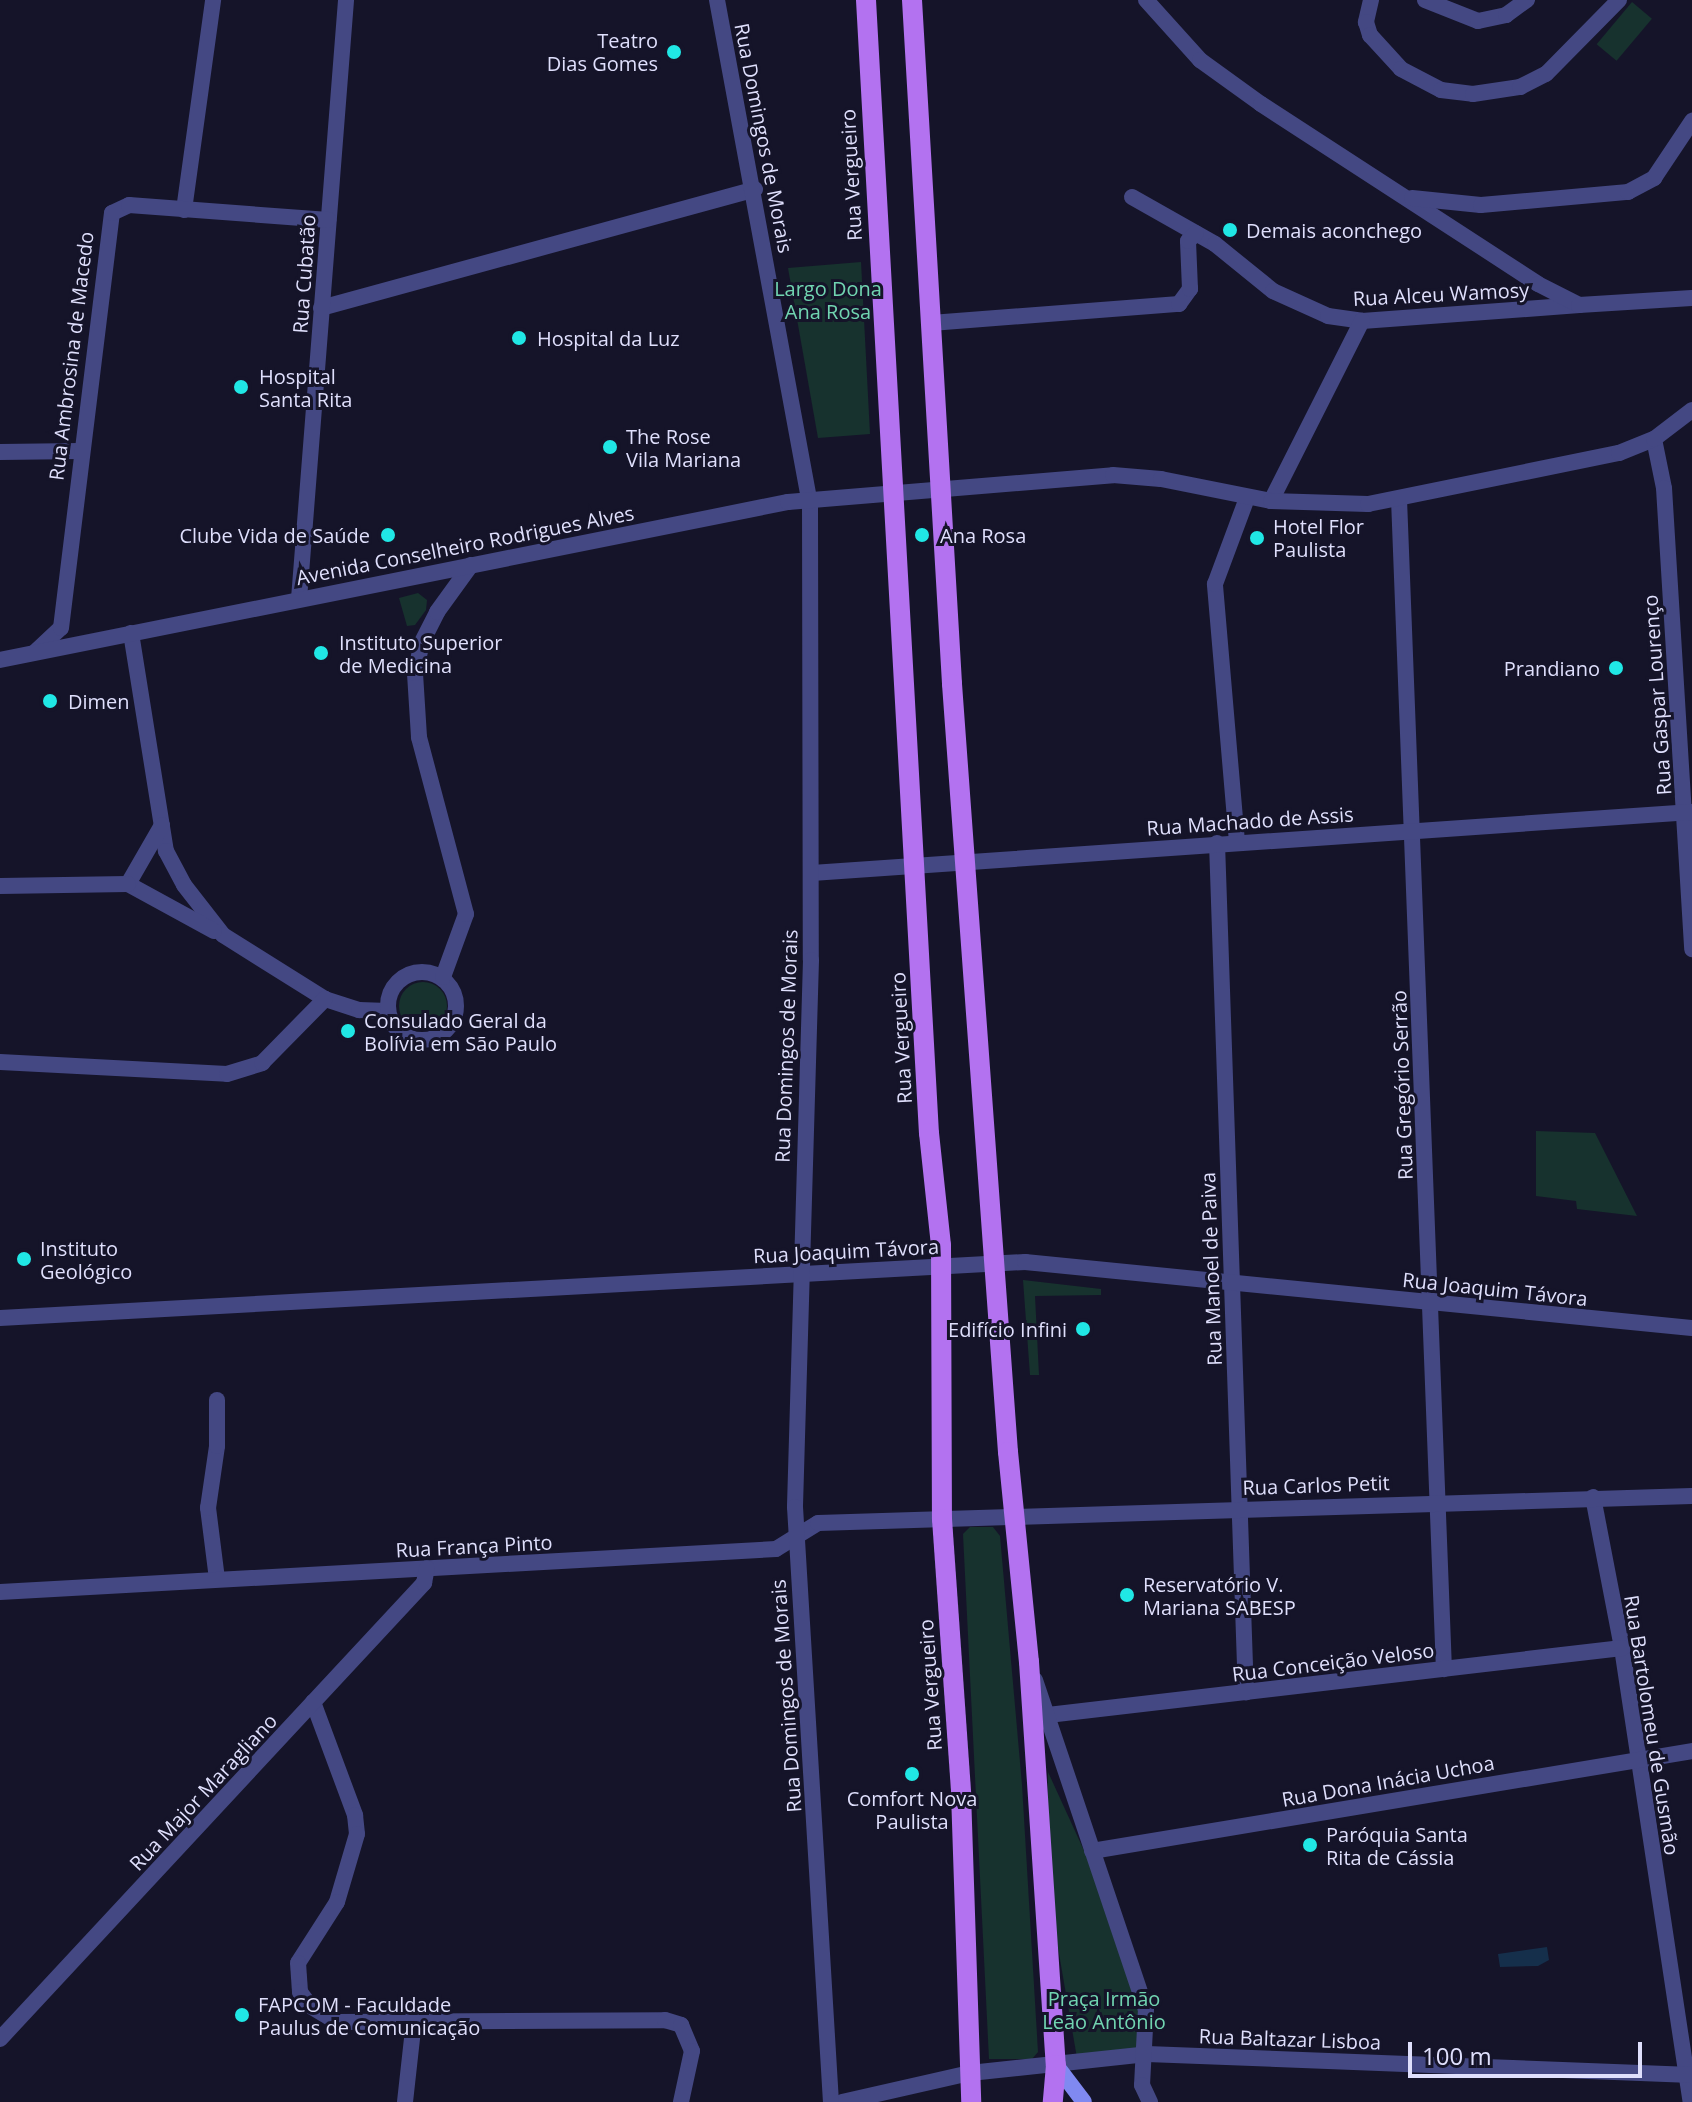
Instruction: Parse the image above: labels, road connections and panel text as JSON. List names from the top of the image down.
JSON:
{
  "streets": {
    "main road": ["Rua Vergueiro"],
    "street": [
      "Rua Domingos de Morais",
      "Rua Cubatão",
      "Rua Alceu Wamosy",
      "Rua Ambrosina de Macedo",
      "Avenida Conselheiro Rodrigues Alves",
      "Rua Gaspar Lourenço",
      "Rua Machado de Assis",
      "Rua Gregório Serrão",
      "Rua Joaquim Távora",
      "Rua Manoel de Paiva",
      "Rua Carlos Petit",
      "Rua França Pinto",
      "Rua Conceição Veloso",
      "Rua Bartolomeu de Gusmão",
      "Rua Dona Inácia Uchoa",
      "Rua Major Maragliano",
      "Rua Baltazar Lisboa"
    ]
  },
  "crossings": [
    ["Rua Domingos de Morais", "Avenida Conselheiro Rodrigues Alves"],
    ["Rua Domingos de Morais", "Rua Machado de Assis"],
    ["Rua Domingos de Morais", "Rua Joaquim Távora"],
    ["Rua Domingos de Morais", "Rua França Pinto"],
    ["Rua Vergueiro", "Avenida Conselheiro Rodrigues Alves"],
    ["Rua Vergueiro", "Rua Machado de Assis"],
    ["Rua Vergueiro", "Rua Joaquim Távora"],
    ["Rua Vergueiro", "Rua Carlos Petit"],
    ["Rua Vergueiro", "Rua França Pinto"],
    ["Rua Vergueiro", "Rua Baltazar Lisboa"],
    ["Rua Cubatão", "Rua Ambrosina de Macedo"],
    ["Rua Cubatão", "Avenida Conselheiro Rodrigues Alves"],
    ["Avenida Conselheiro Rodrigues Alves", "Rua Gaspar Lourenço"],
    ["Avenida Conselheiro Rodrigues Alves", "Rua Gregório Serrão"],
    ["Rua Gaspar Lourenço", "Rua Machado de Assis"],
    ["Rua Machado de Assis", "Rua Gregório Serrão"],
    ["Rua Machado de Assis", "Rua Manoel de Paiva"],
    ["Rua Gregório Serrão", "Rua Joaquim Távora"],
    ["Rua Gregório Serrão", "Rua Carlos Petit"],
    ["Rua Gregório Serrão", "Rua Conceição Veloso"],
    ["Rua Joaquim Távora", "Rua Manoel de Paiva"],
    ["Rua Manoel de Paiva", "Rua Carlos Petit"],
    ["Rua Manoel de Paiva", "Rua Conceição Veloso"],
    ["Rua Carlos Petit", "Rua França Pinto"],
    ["Rua Carlos Petit", "Rua Bartolomeu de Gusmão"],
    ["Rua França Pinto", "Rua Major Maragliano"],
    ["Rua Conceição Veloso", "Rua Bartolomeu de Gusmão"],
    ["Rua Bartolomeu de Gusmão", "Rua Dona Inácia Uchoa"],
    ["Rua Bartolomeu de Gusmão", "Rua Baltazar Lisboa"]
  ],
  "parks": ["Largo Dona Ana Rosa", "Praça Irmão Leão Antônio"],
  "places": [
    "Teatro Dias Gomes",
    "Demais aconchego",
    "Hospital da Luz",
    "Hospital Santa Rita",
    "The Rose Vila Mariana",
    "Clube Vida de Saúde",
    "Ana Rosa",
    "Hotel Flor Paulista",
    "Instituto Superior de Medicina",
    "Prandiano",
    "Dimen",
    "Consulado Geral da Bolívia em São Paulo",
    "Instituto Geológico",
    "Edifício Infini",
    "Reservatório V. Mariana SABESP",
    "Comfort Nova Paulista",
    "Paróquia Santa Rita de Cássia",
    "FAPCOM - Faculdade Paulus de Comunicação"
  ],
  "scale_bar": "100 m"
}
